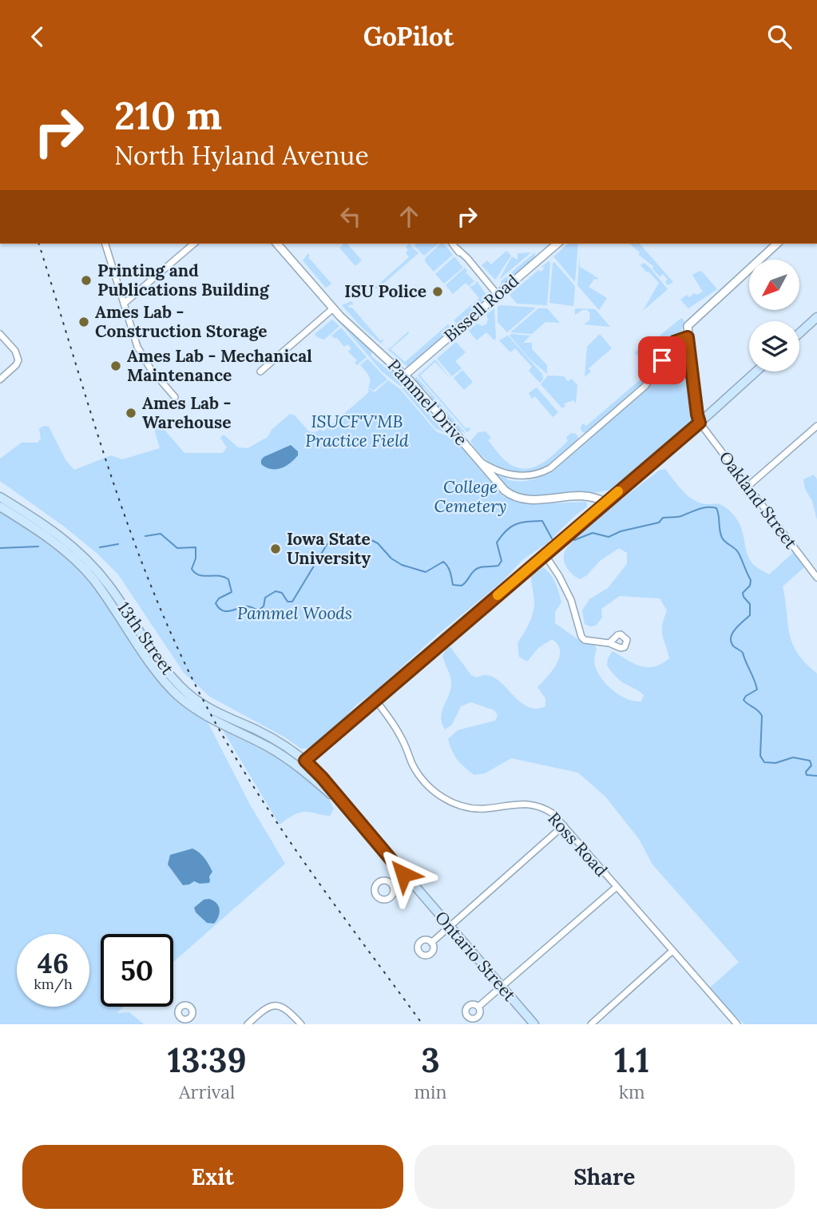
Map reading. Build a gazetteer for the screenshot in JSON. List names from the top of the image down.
{
  "streets": {
    "main road": ["13th Street", "Ontario Street"],
    "street": [
      "Bissell Road",
      "Pammel Drive",
      "Oakland Street",
      "Ross Road"
    ]
  },
  "crossings": [
    ["Bissell Road", "Pammel Drive"],
    ["13th Street", "Ontario Street"]
  ],
  "parks": ["ISUCF'V'MB Practice Field", "College Cemetery", "Pammel Woods"],
  "places": [
    "Printing and Publications Building",
    "ISU Police",
    "Ames Lab - Construction Storage",
    "Ames Lab - Mechanical Maintenance",
    "Ames Lab - Warehouse",
    "Iowa State University"
  ],
  "north": "bottom left",
  "page": {
    "header": "GoPilot",
    "turn": ["210 m", "North Hyland Avenue"],
    "speed": "46 km/h",
    "limit": "50",
    "eta": [
      "13:39",
      "Arrival",
      "3",
      "min",
      "1.1",
      "km"
    ],
    "buttons": ["Exit", "Share"]
  }
}
